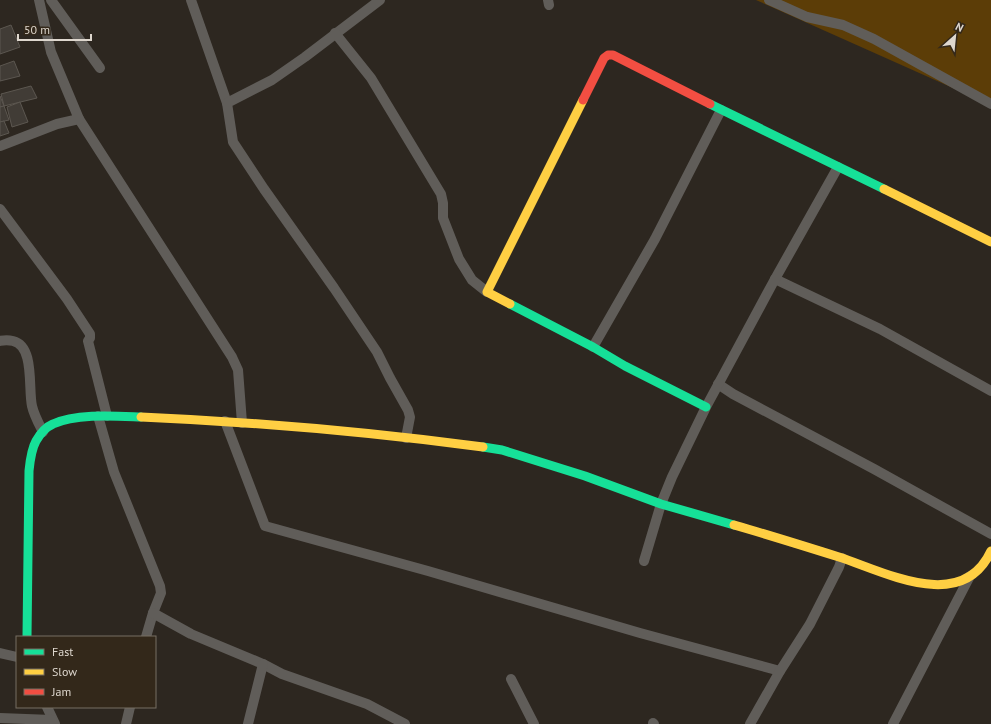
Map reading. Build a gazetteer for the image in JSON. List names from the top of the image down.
{
  "legend": ["Fast", "Slow", "Jam"],
  "scale_bar": "50 m",
  "north": "top right"
}
